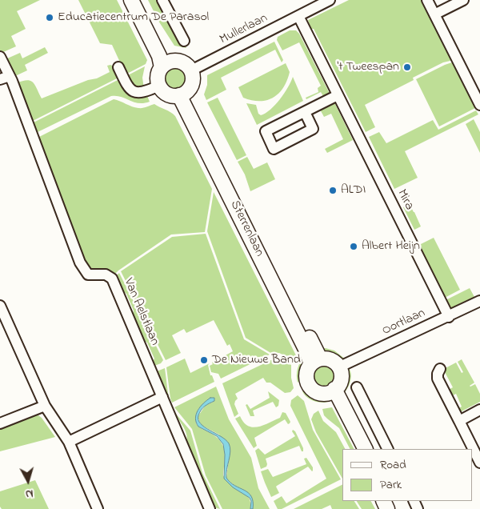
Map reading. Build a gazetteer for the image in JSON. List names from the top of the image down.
{
  "streets": {
    "street": [
      "Mullerlaan",
      "Mira",
      "Sterrenlaan",
      "Van Aelstlaan",
      "Oortlaan"
    ]
  },
  "crossings": [
    ["Mullerlaan", "Mira"],
    ["Mullerlaan", "Sterrenlaan"],
    ["Mira", "Oortlaan"],
    ["Sterrenlaan", "Oortlaan"]
  ],
  "places": [
    "Educatiecentrum De Parasol",
    "'t Tweespan",
    "ALDI",
    "Albert Heijn",
    "De Nieuwe Band"
  ],
  "legend": ["Road", "Park"],
  "north": "bottom"
}
